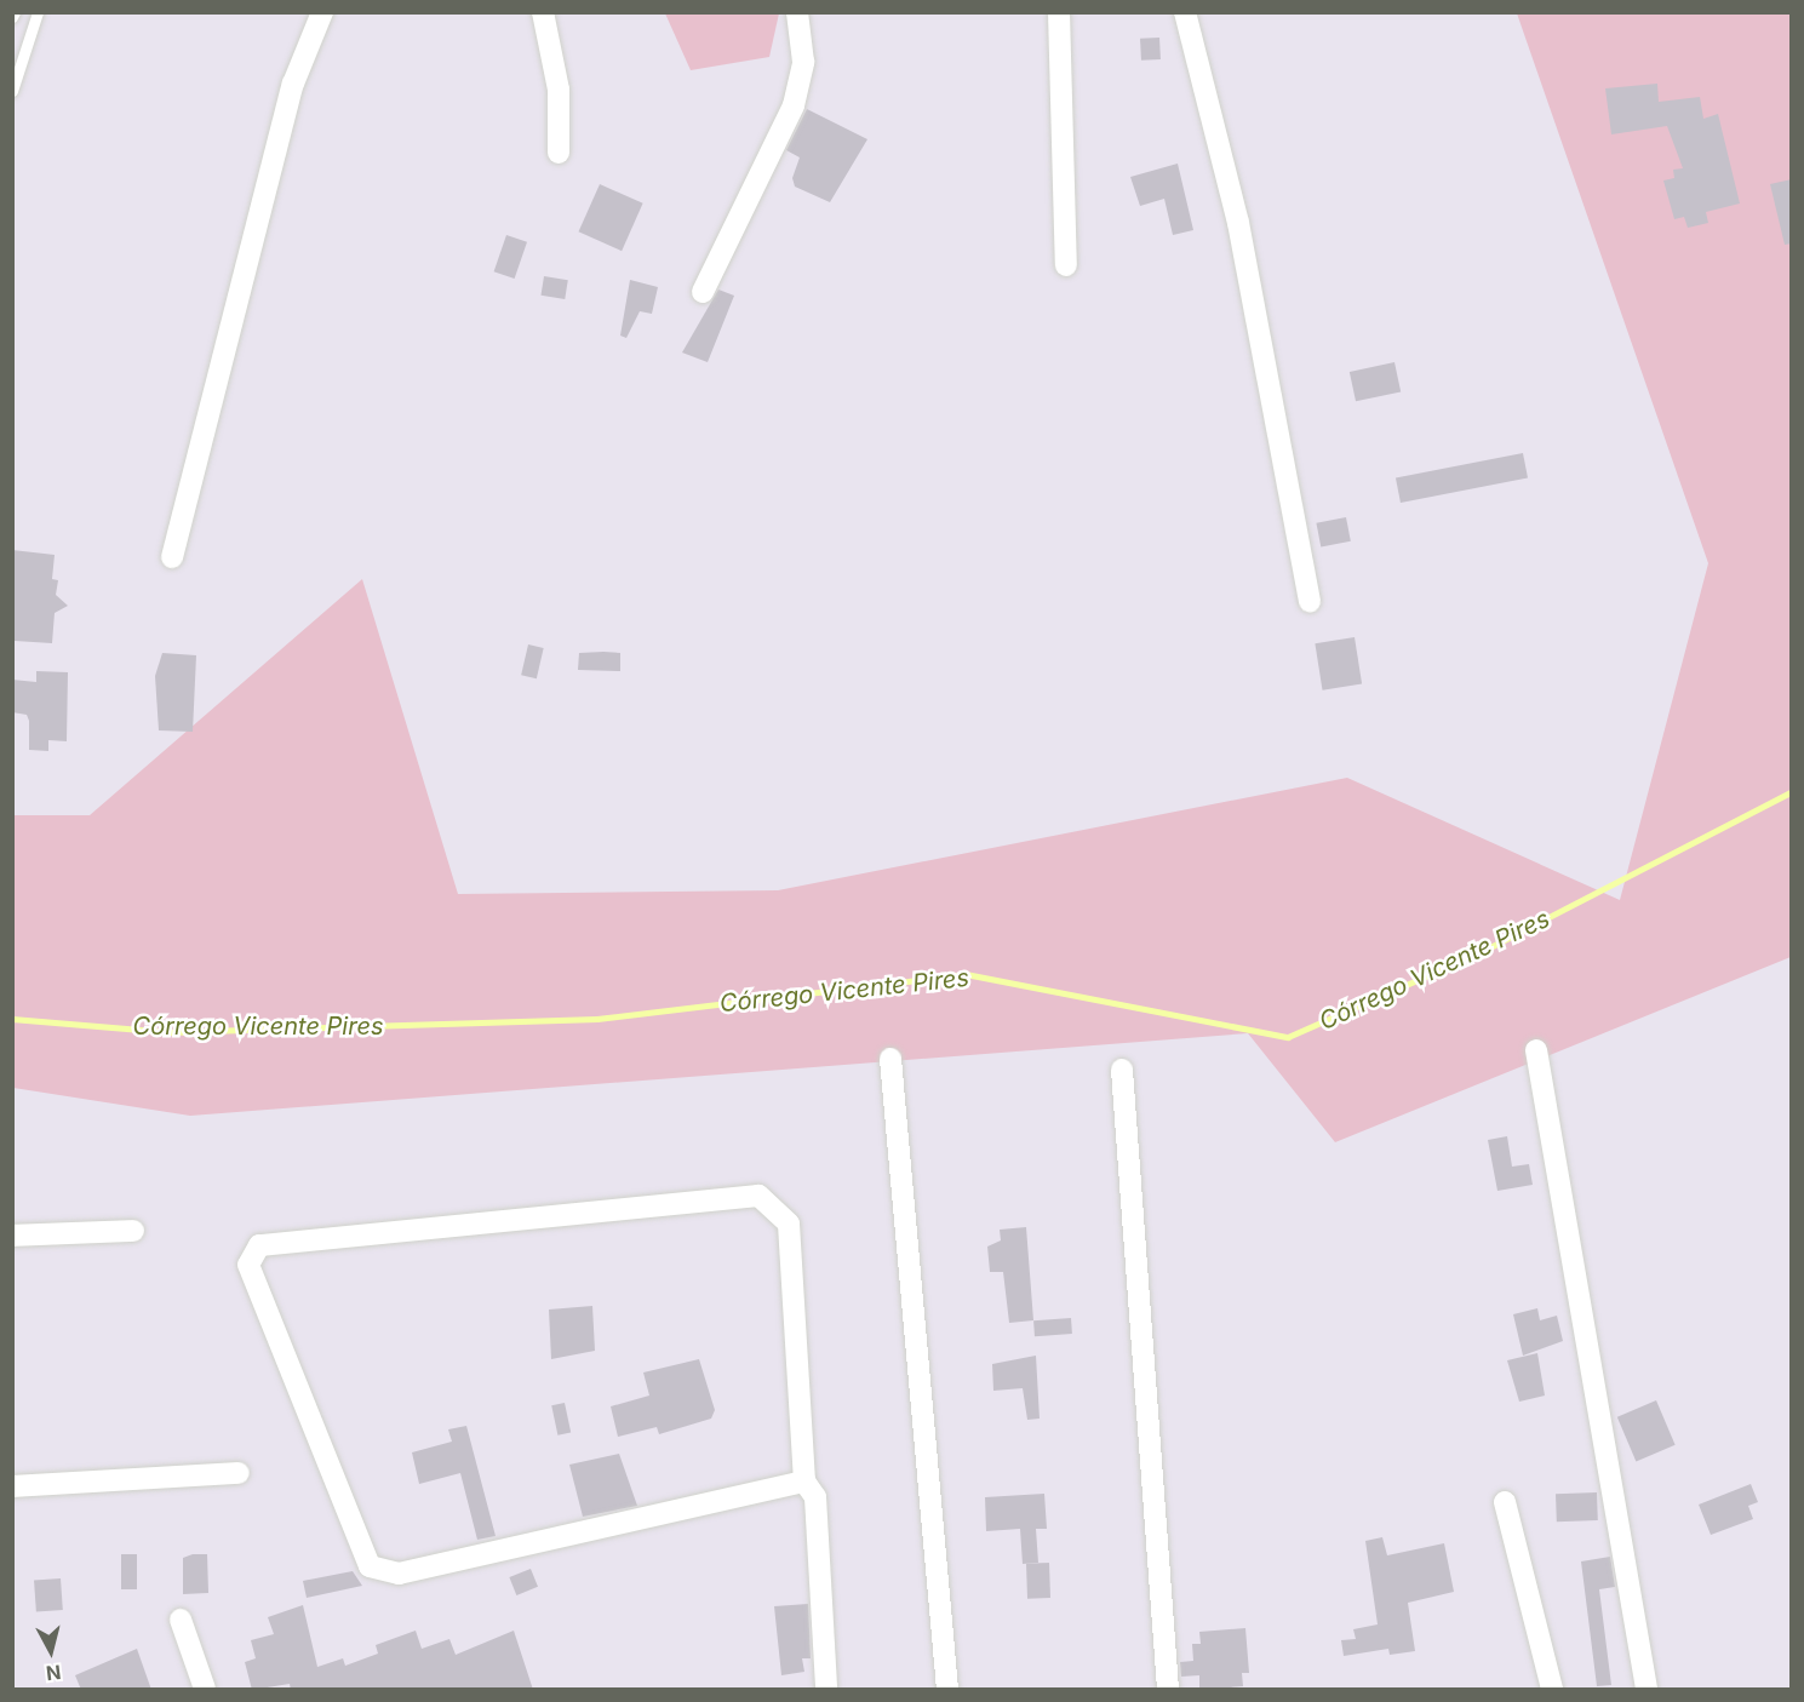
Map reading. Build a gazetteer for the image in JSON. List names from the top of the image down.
{
  "water": ["Córrego Vicente Pires"],
  "north": "bottom"
}
